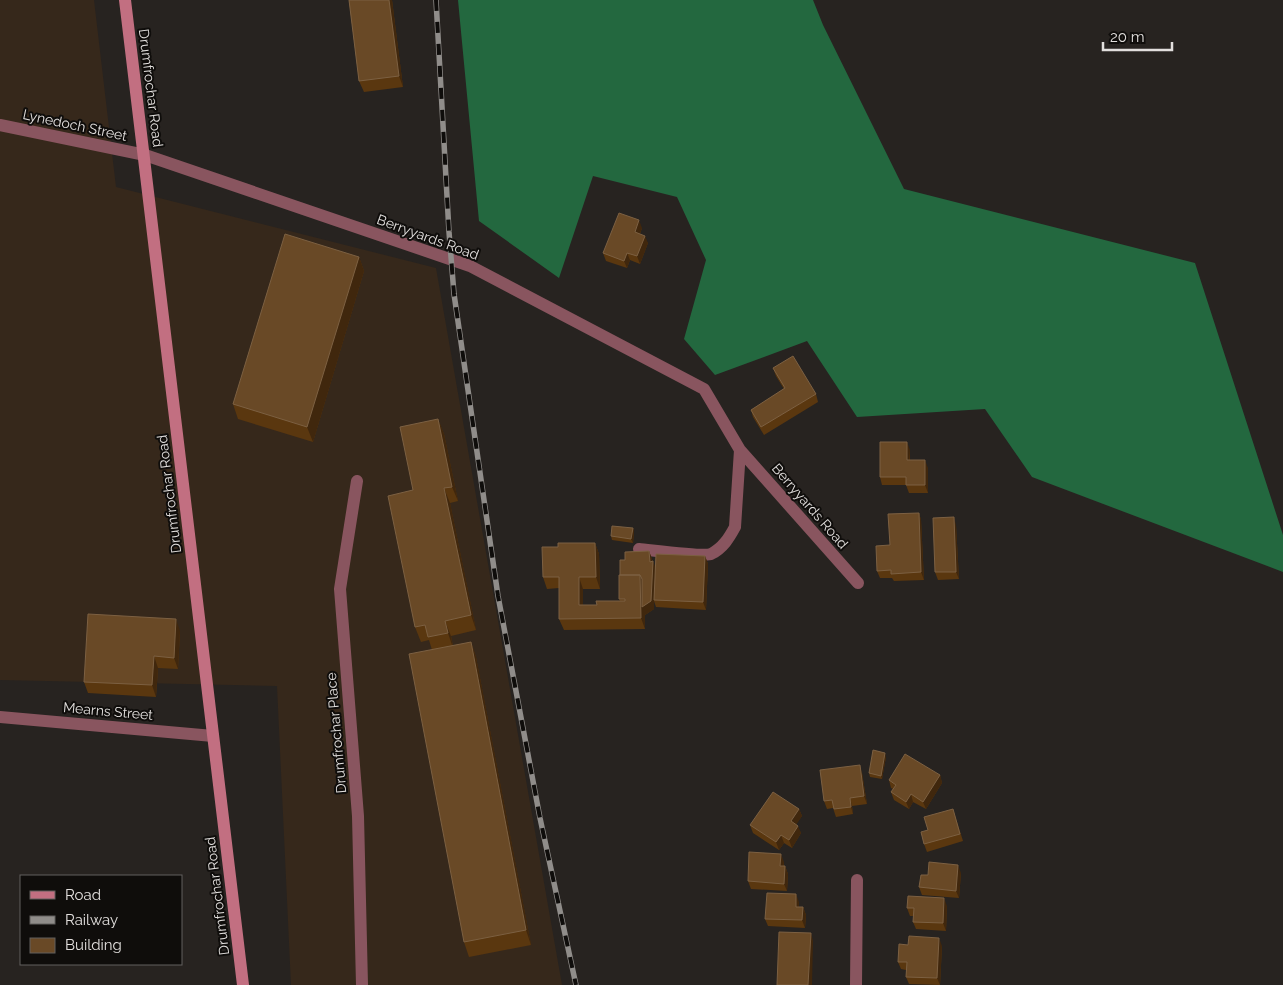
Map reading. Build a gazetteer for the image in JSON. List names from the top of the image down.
{
  "streets": {
    "main road": ["Drumfrochar Road"],
    "street": [
      "Lynedoch Street",
      "Berryyards Road",
      "Mearns Street",
      "Drumfrochar Place"
    ]
  },
  "crossings": [
    ["Drumfrochar Road", "Lynedoch Street"],
    ["Drumfrochar Road", "Berryyards Road"],
    ["Drumfrochar Road", "Mearns Street"],
    ["Lynedoch Street", "Berryyards Road"]
  ],
  "legend": ["Road", "Railway", "Building"],
  "scale_bar": "20 m"
}
